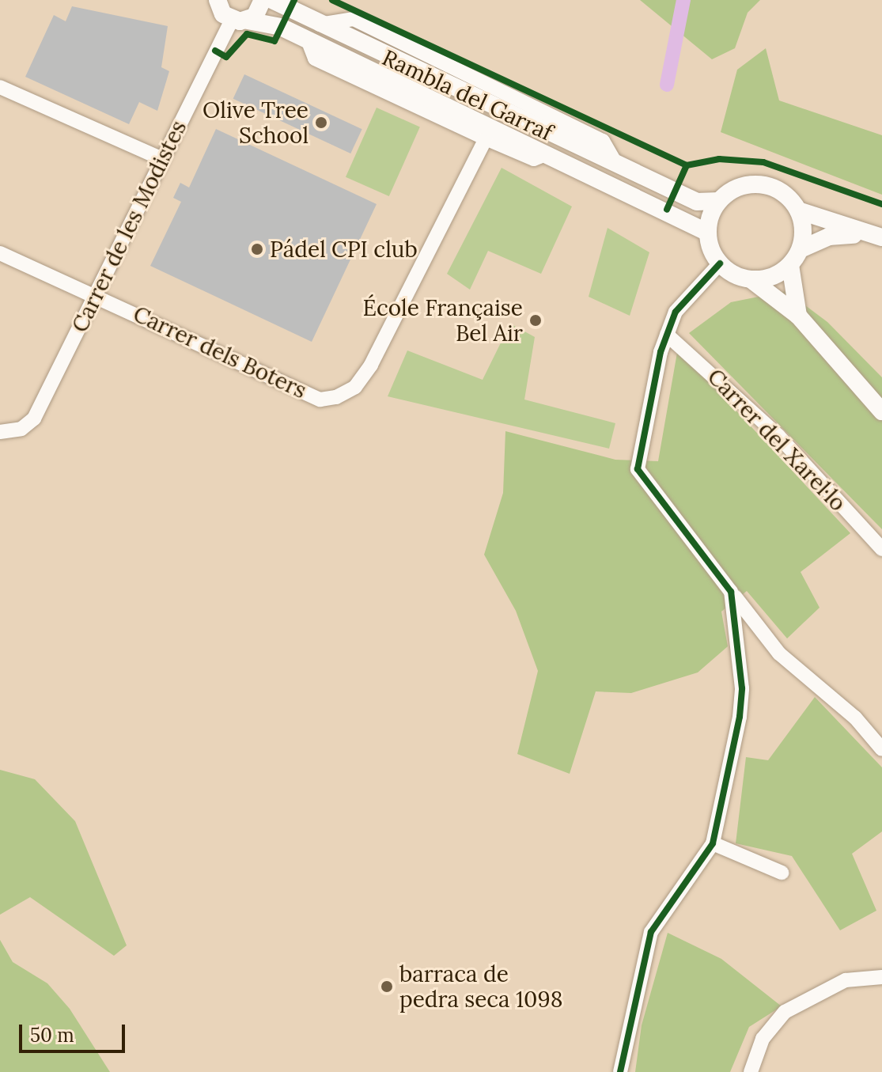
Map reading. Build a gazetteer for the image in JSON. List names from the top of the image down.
{
  "streets": {
    "street": [
      "Rambla del Garraf",
      "Carrer de les Modistes",
      "Carrer dels Boters",
      "Carrer del Xarel·lo"
    ]
  },
  "crossings": [
    ["Rambla del Garraf", "Carrer de les Modistes"],
    ["Rambla del Garraf", "Carrer dels Boters"],
    ["Carrer de les Modistes", "Carrer dels Boters"]
  ],
  "places": [
    "Olive Tree School",
    "Pádel CPI club",
    "École Française Bel Air",
    "barraca de pedra seca 1098"
  ],
  "scale_bar": "50 m"
}
